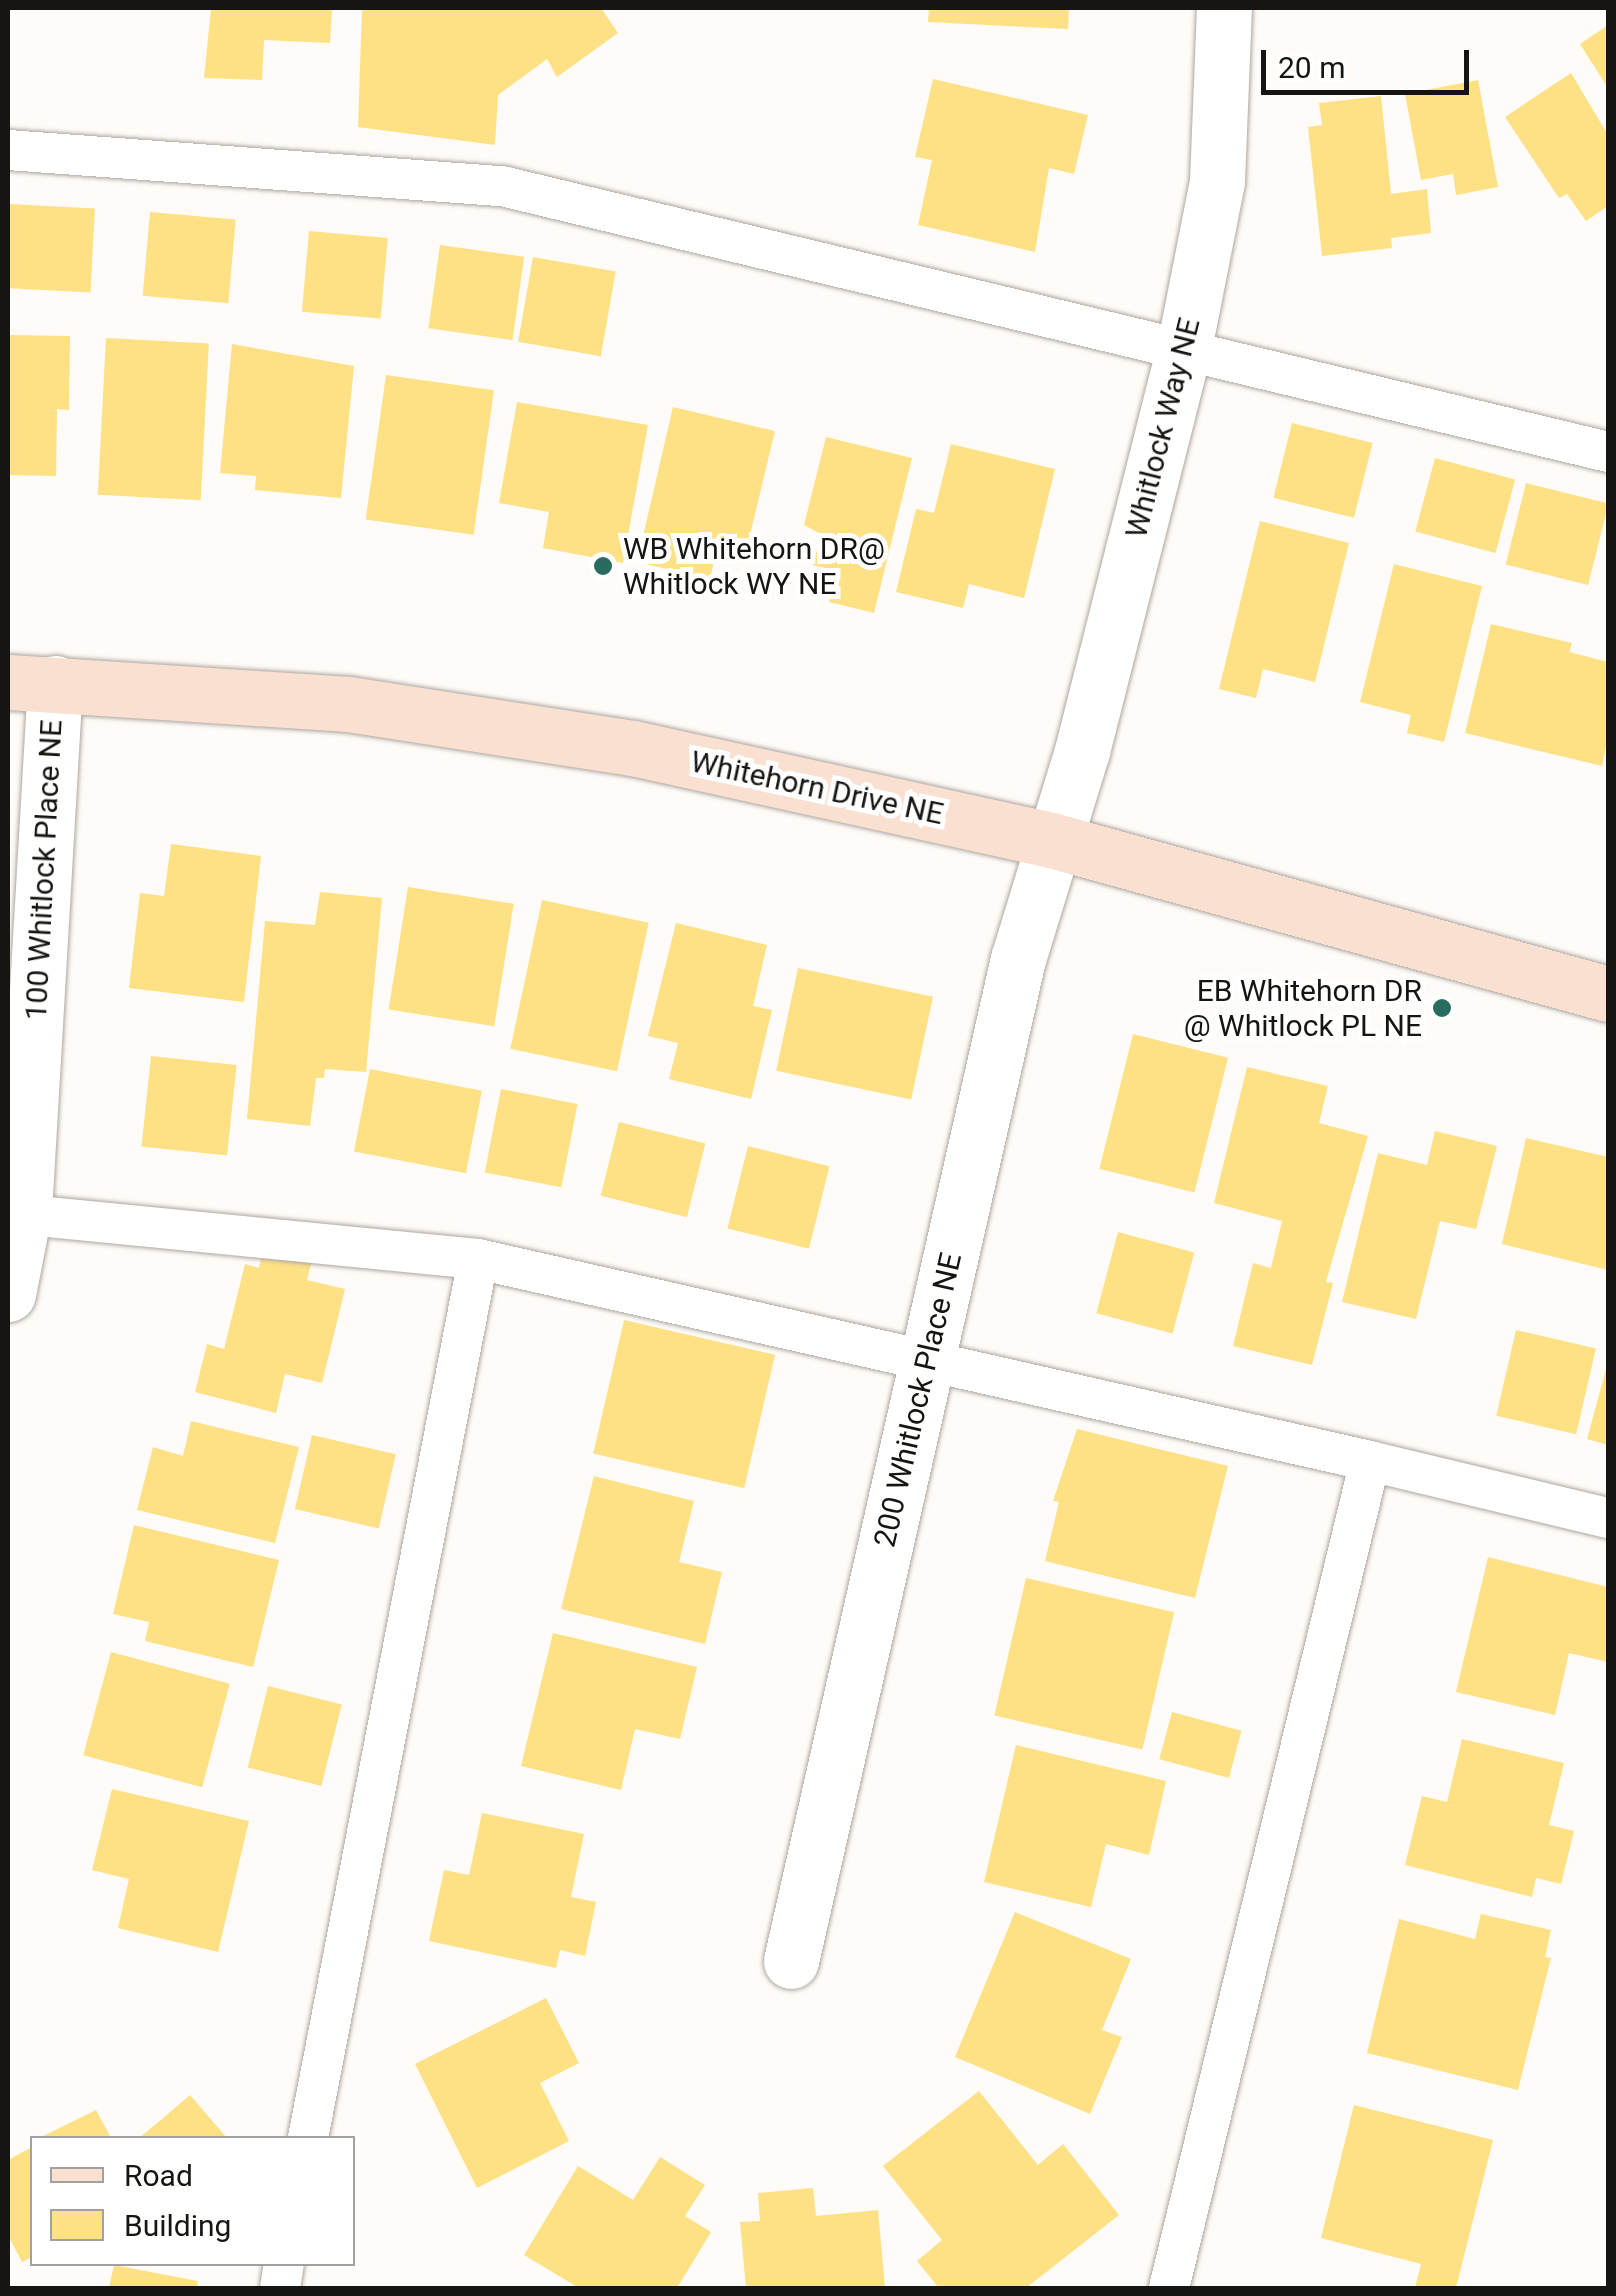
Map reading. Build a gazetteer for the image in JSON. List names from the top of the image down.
{
  "streets": {
    "street": [
      "Whitlock Way NE",
      "Whitehorn Drive NE",
      "100 Whitlock Place NE",
      "200 Whitlock Place NE"
    ]
  },
  "crossings": [
    ["Whitlock Way NE", "Whitehorn Drive NE"],
    ["Whitlock Way NE", "200 Whitlock Place NE"],
    ["Whitehorn Drive NE", "100 Whitlock Place NE"],
    ["Whitehorn Drive NE", "200 Whitlock Place NE"]
  ],
  "places": ["WB Whitehorn DR@ Whitlock WY NE", "EB Whitehorn DR @ Whitlock PL NE"],
  "legend": ["Road", "Building"],
  "scale_bar": "20 m"
}
